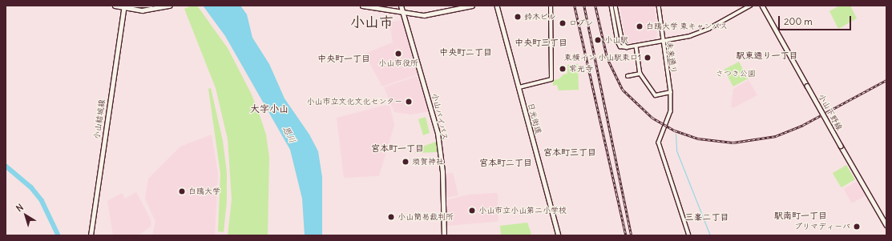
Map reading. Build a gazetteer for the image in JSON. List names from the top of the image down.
{
  "streets": {
    "highway": ["小山バイパス"],
    "main road": ["小山下野線", "日光街道", "小山結城線"],
    "street": ["未来通り"]
  },
  "districts": [
    "小山市",
    "中央町三丁目",
    "中央町二丁目",
    "駅東通り一丁目",
    "中央町一丁目",
    "大字小山",
    "宮本町一丁目",
    "宮本町三丁目",
    "宮本町二丁目",
    "駅南町一丁目",
    "三峯二丁目"
  ],
  "water": ["思川"],
  "parks": ["さつき公園"],
  "places": [
    "鈴木ビル",
    "ロブレ",
    "白鴎大学 東キャンパス",
    "小山駅",
    "小山市役所",
    "東横イン 小山駅東口1",
    "常光寺",
    "小山市立文化文化センター",
    "須賀神社",
    "白鴎大学",
    "小山市立小山第二小学校",
    "小山簡易裁判所",
    "プリマディーバ"
  ],
  "scale_bar": "200 m",
  "north": "top left"
}
